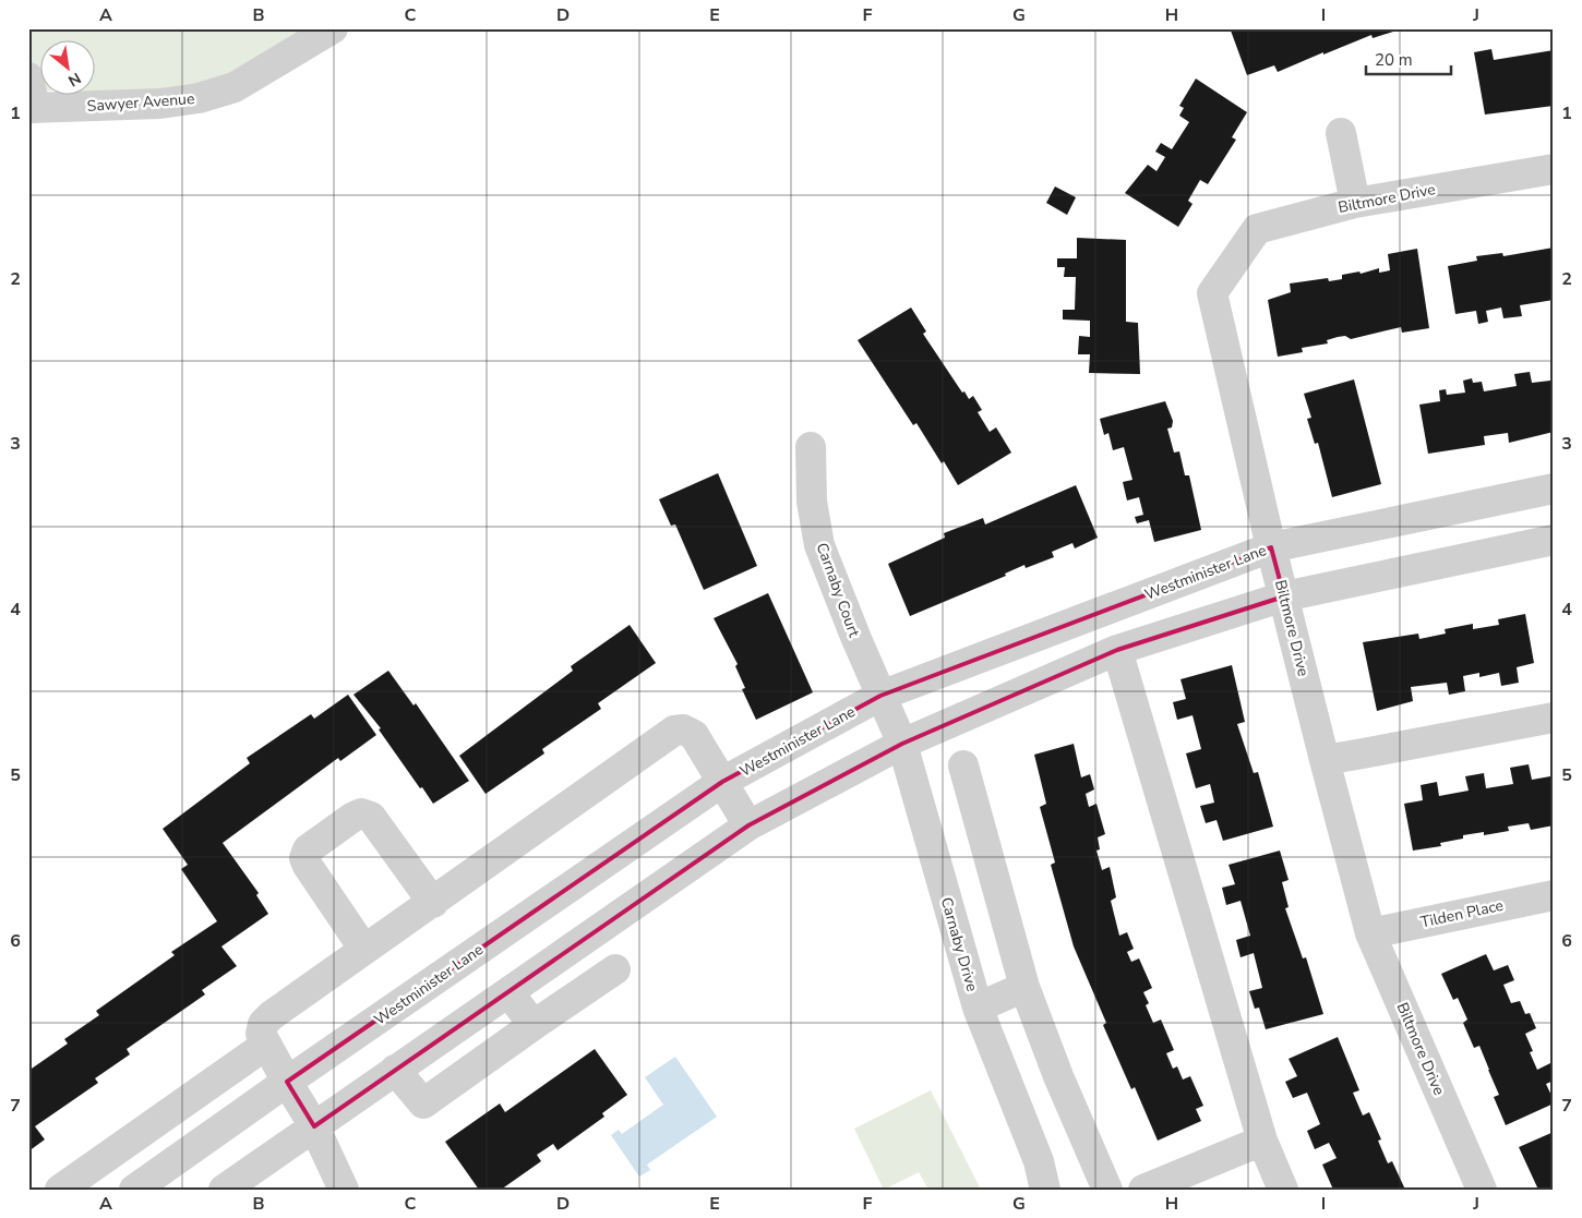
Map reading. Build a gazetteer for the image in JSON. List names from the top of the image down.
{
  "streets": {
    "street": [
      "Sawyer Avenue",
      "Biltmore Drive",
      "Westminister Lane",
      "Carnaby Court",
      "Tilden Place",
      "Carnaby Drive"
    ]
  },
  "crossings": [
    ["Biltmore Drive", "Westminister Lane"],
    ["Biltmore Drive", "Tilden Place"],
    ["Westminister Lane", "Carnaby Court"],
    ["Westminister Lane", "Carnaby Drive"],
    ["Carnaby Court", "Carnaby Drive"]
  ],
  "scale_bar": "20 m",
  "north": "bottom right",
  "grid": {
    "columns": [
      "A",
      "B",
      "C",
      "D",
      "E",
      "F",
      "G",
      "H",
      "I",
      "J"
    ],
    "rows": [
      "1",
      "2",
      "3",
      "4",
      "5",
      "6",
      "7"
    ]
  }
}
